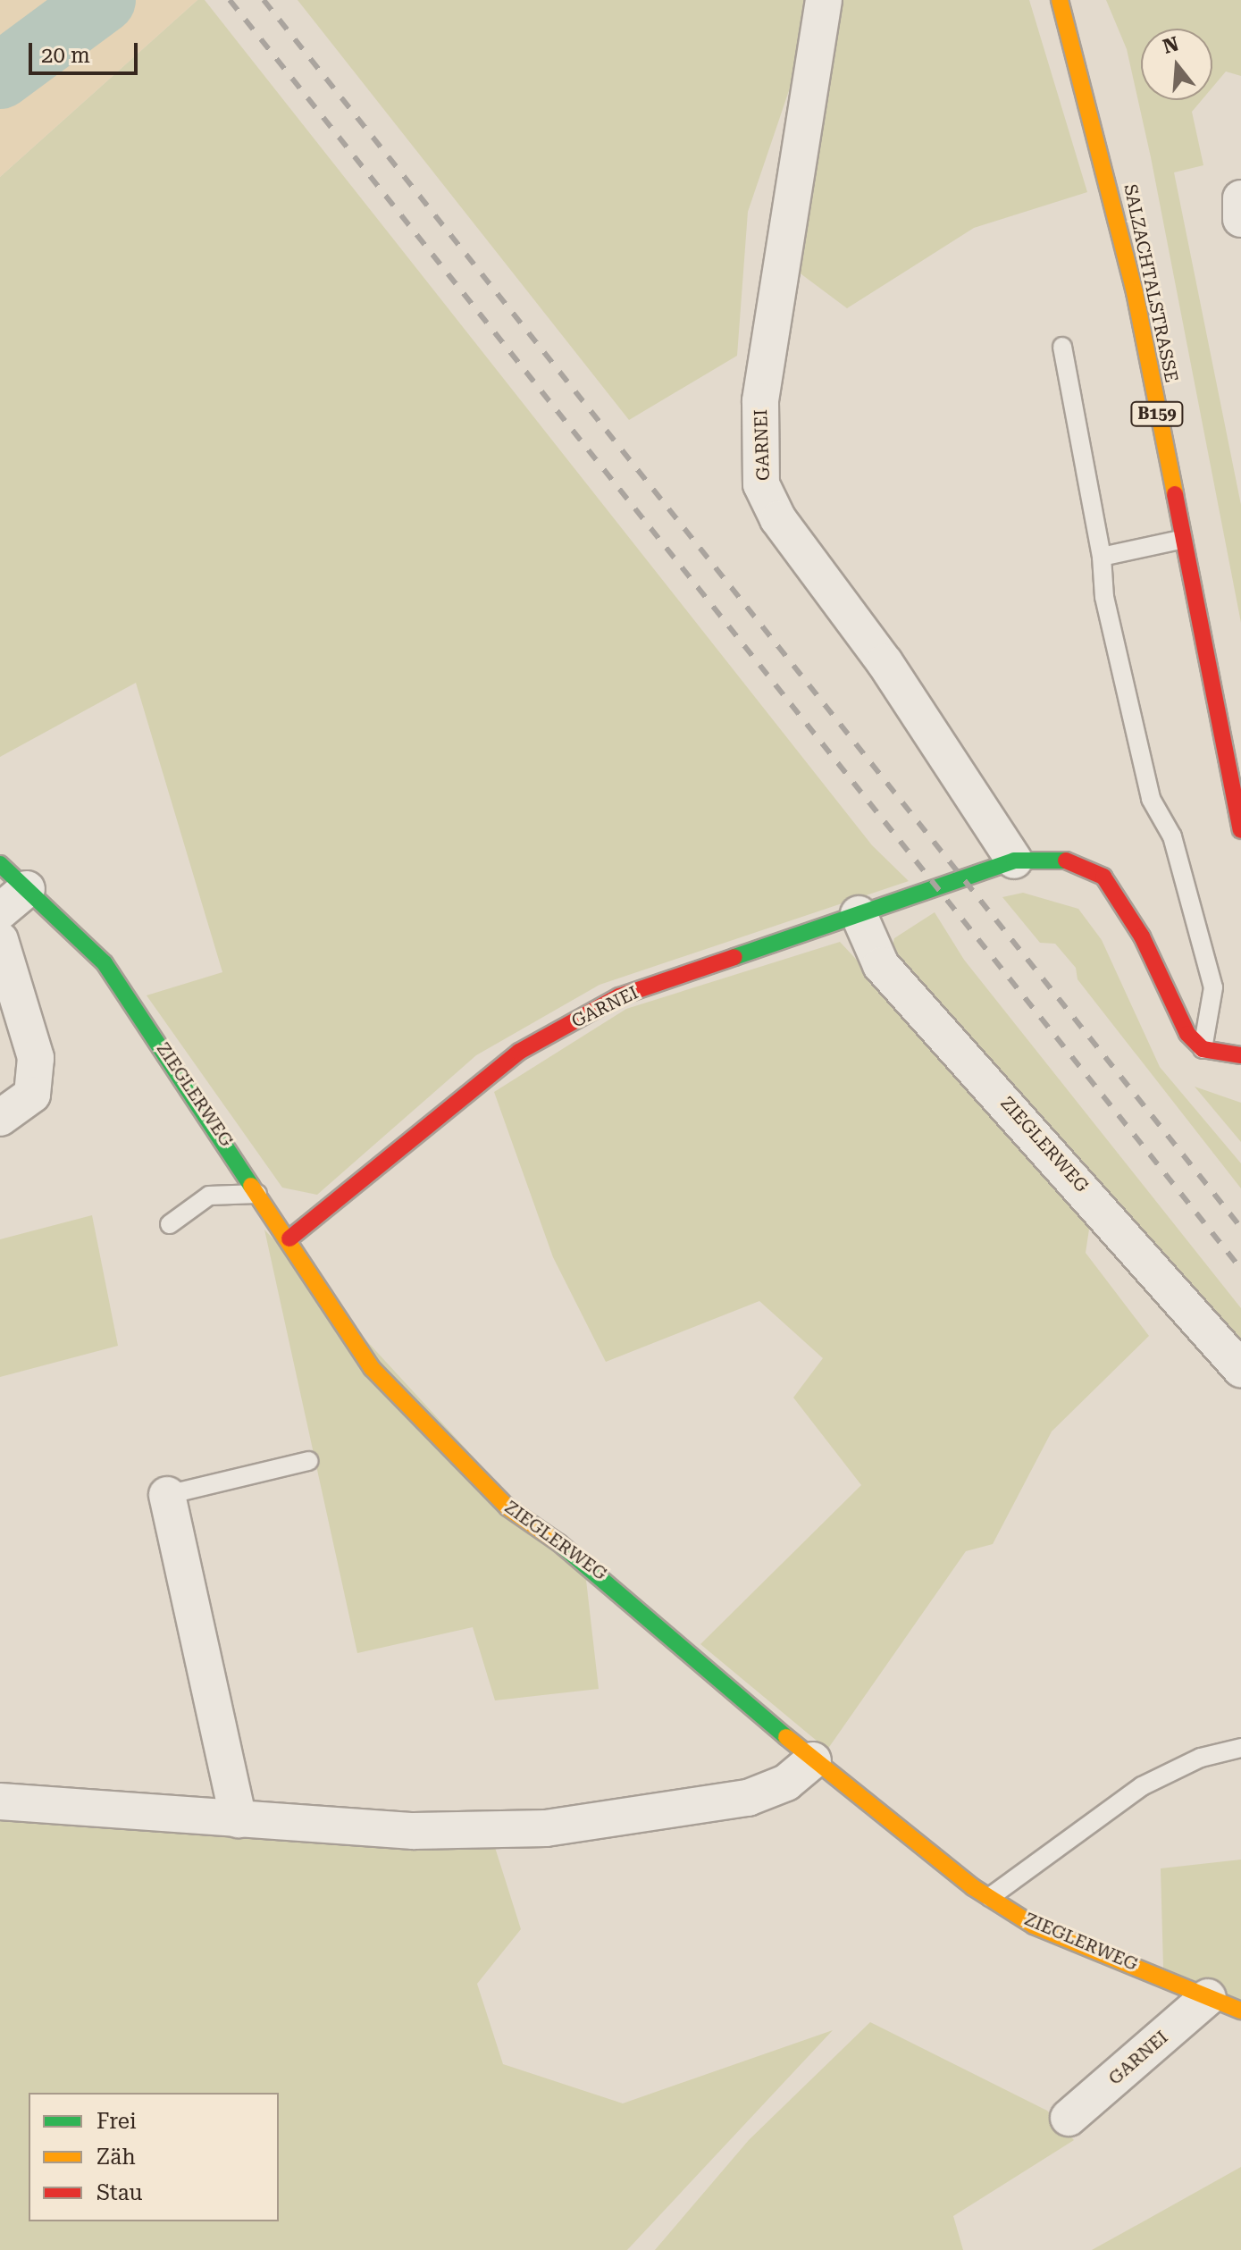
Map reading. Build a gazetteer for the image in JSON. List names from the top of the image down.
{
  "streets": {
    "street": [
      "SALZACHTALSTRASSE",
      "B159",
      "GARNEI",
      "ZIEGLERWEG"
    ]
  },
  "crossings": [
    ["GARNEI", "ZIEGLERWEG"]
  ],
  "legend": ["Frei", "Zäh", "Stau"],
  "scale_bar": "20 m",
  "north": "top"
}
